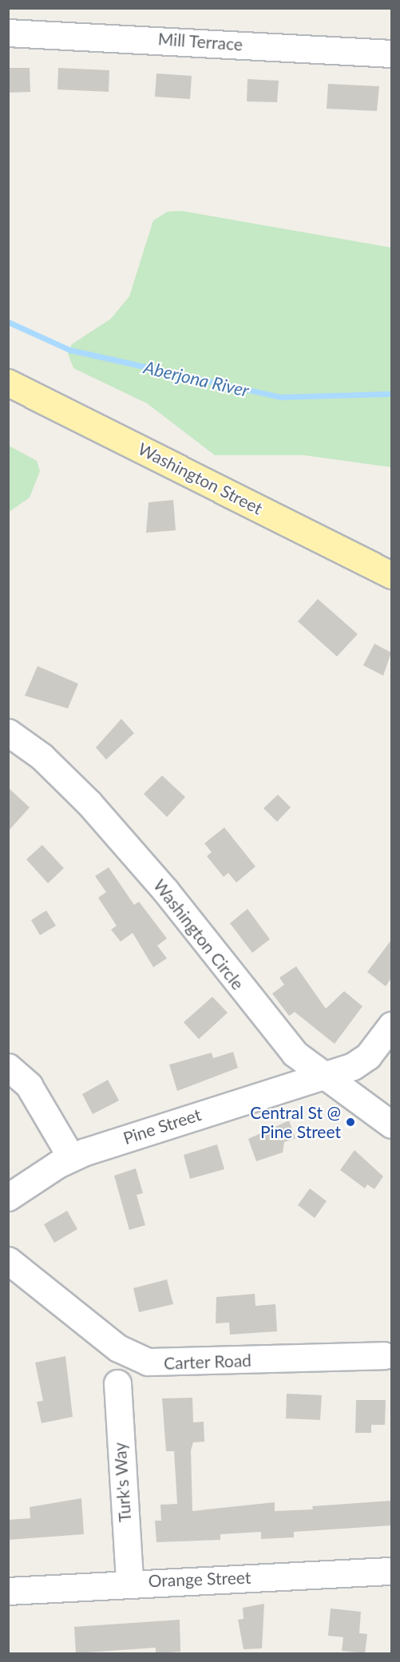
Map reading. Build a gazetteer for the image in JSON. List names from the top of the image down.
{
  "streets": {
    "main road": ["Washington Street"],
    "street": [
      "Mill Terrace",
      "Washington Circle",
      "Pine Street",
      "Carter Road",
      "Turk's Way",
      "Orange Street"
    ]
  },
  "crossings": [
    ["Washington Circle", "Pine Street"],
    ["Turk's Way", "Orange Street"]
  ],
  "water": ["Aberjona River"],
  "places": ["Central St @ Pine Street"]
}
